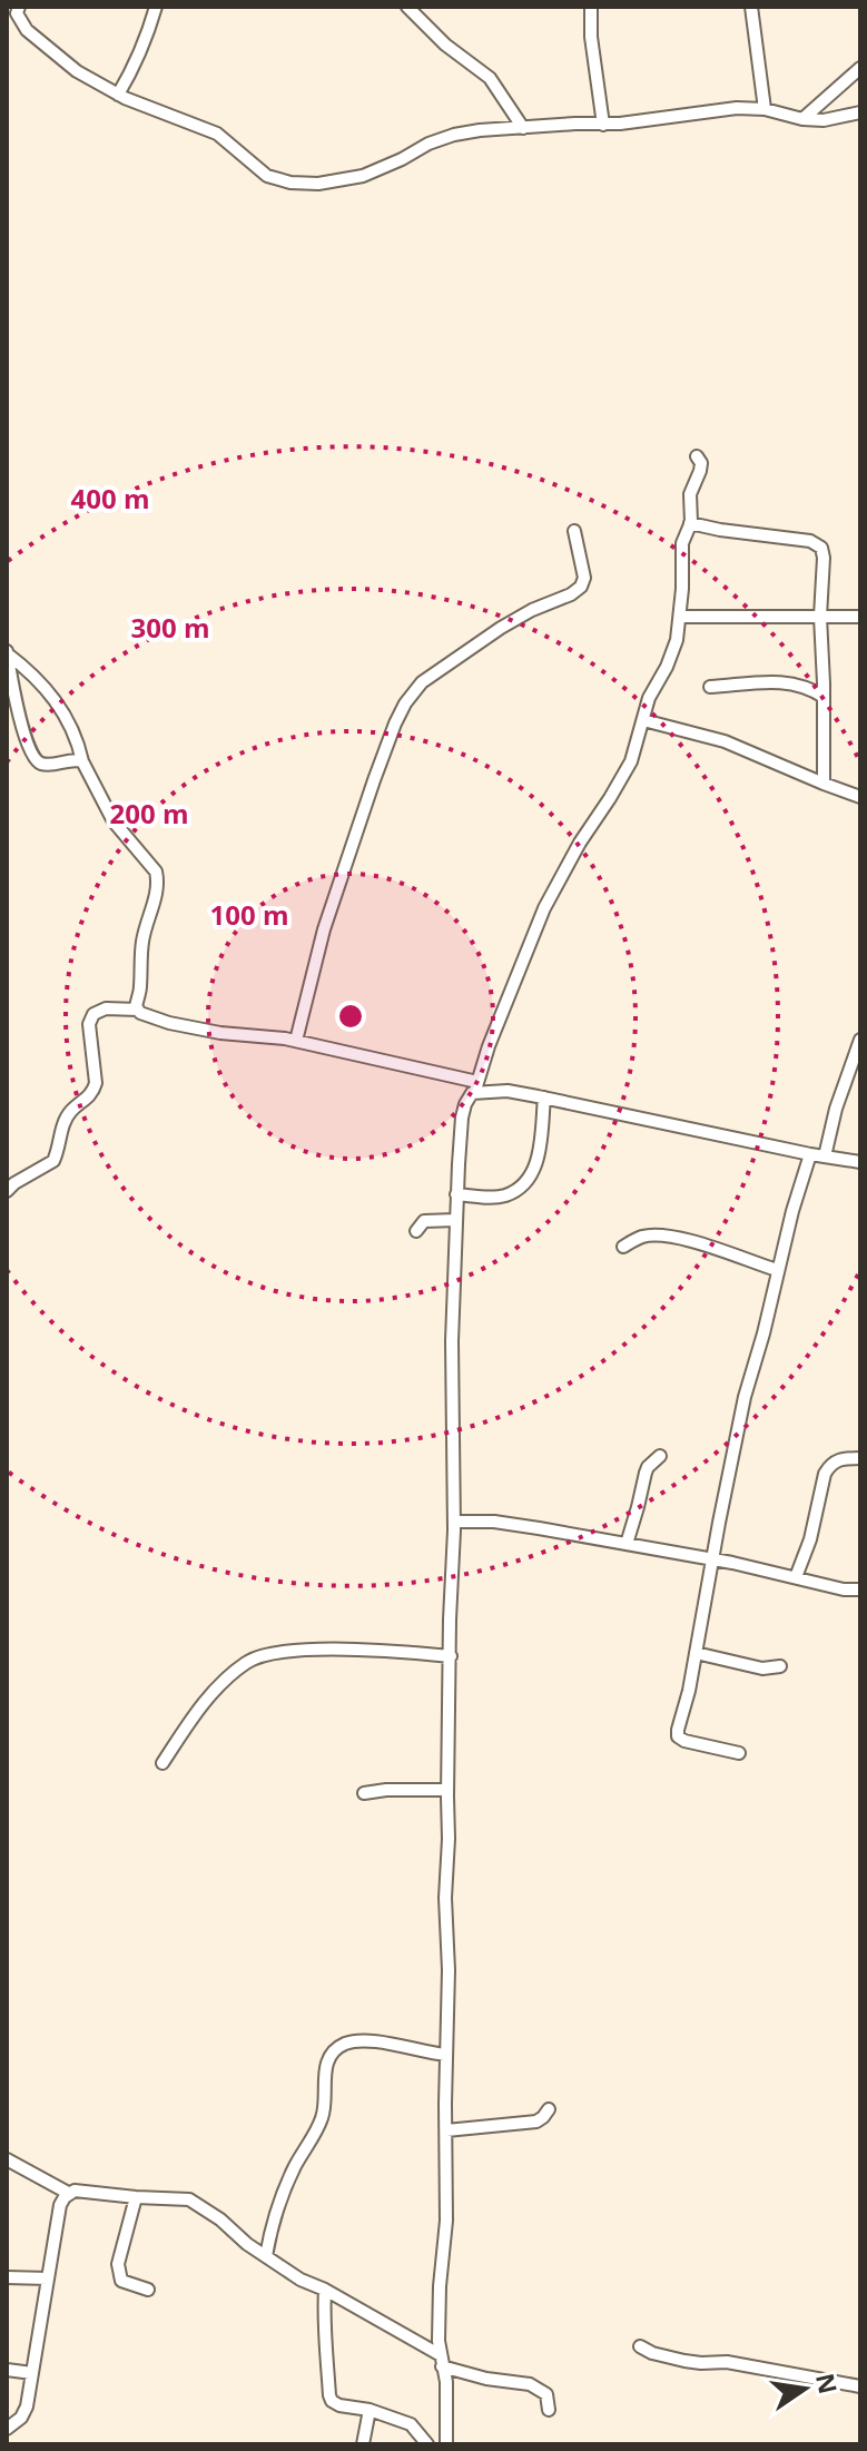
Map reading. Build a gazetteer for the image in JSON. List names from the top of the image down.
{
  "north": "right",
  "rings": [
    "400 m",
    "300 m",
    "200 m",
    "100 m"
  ]
}
